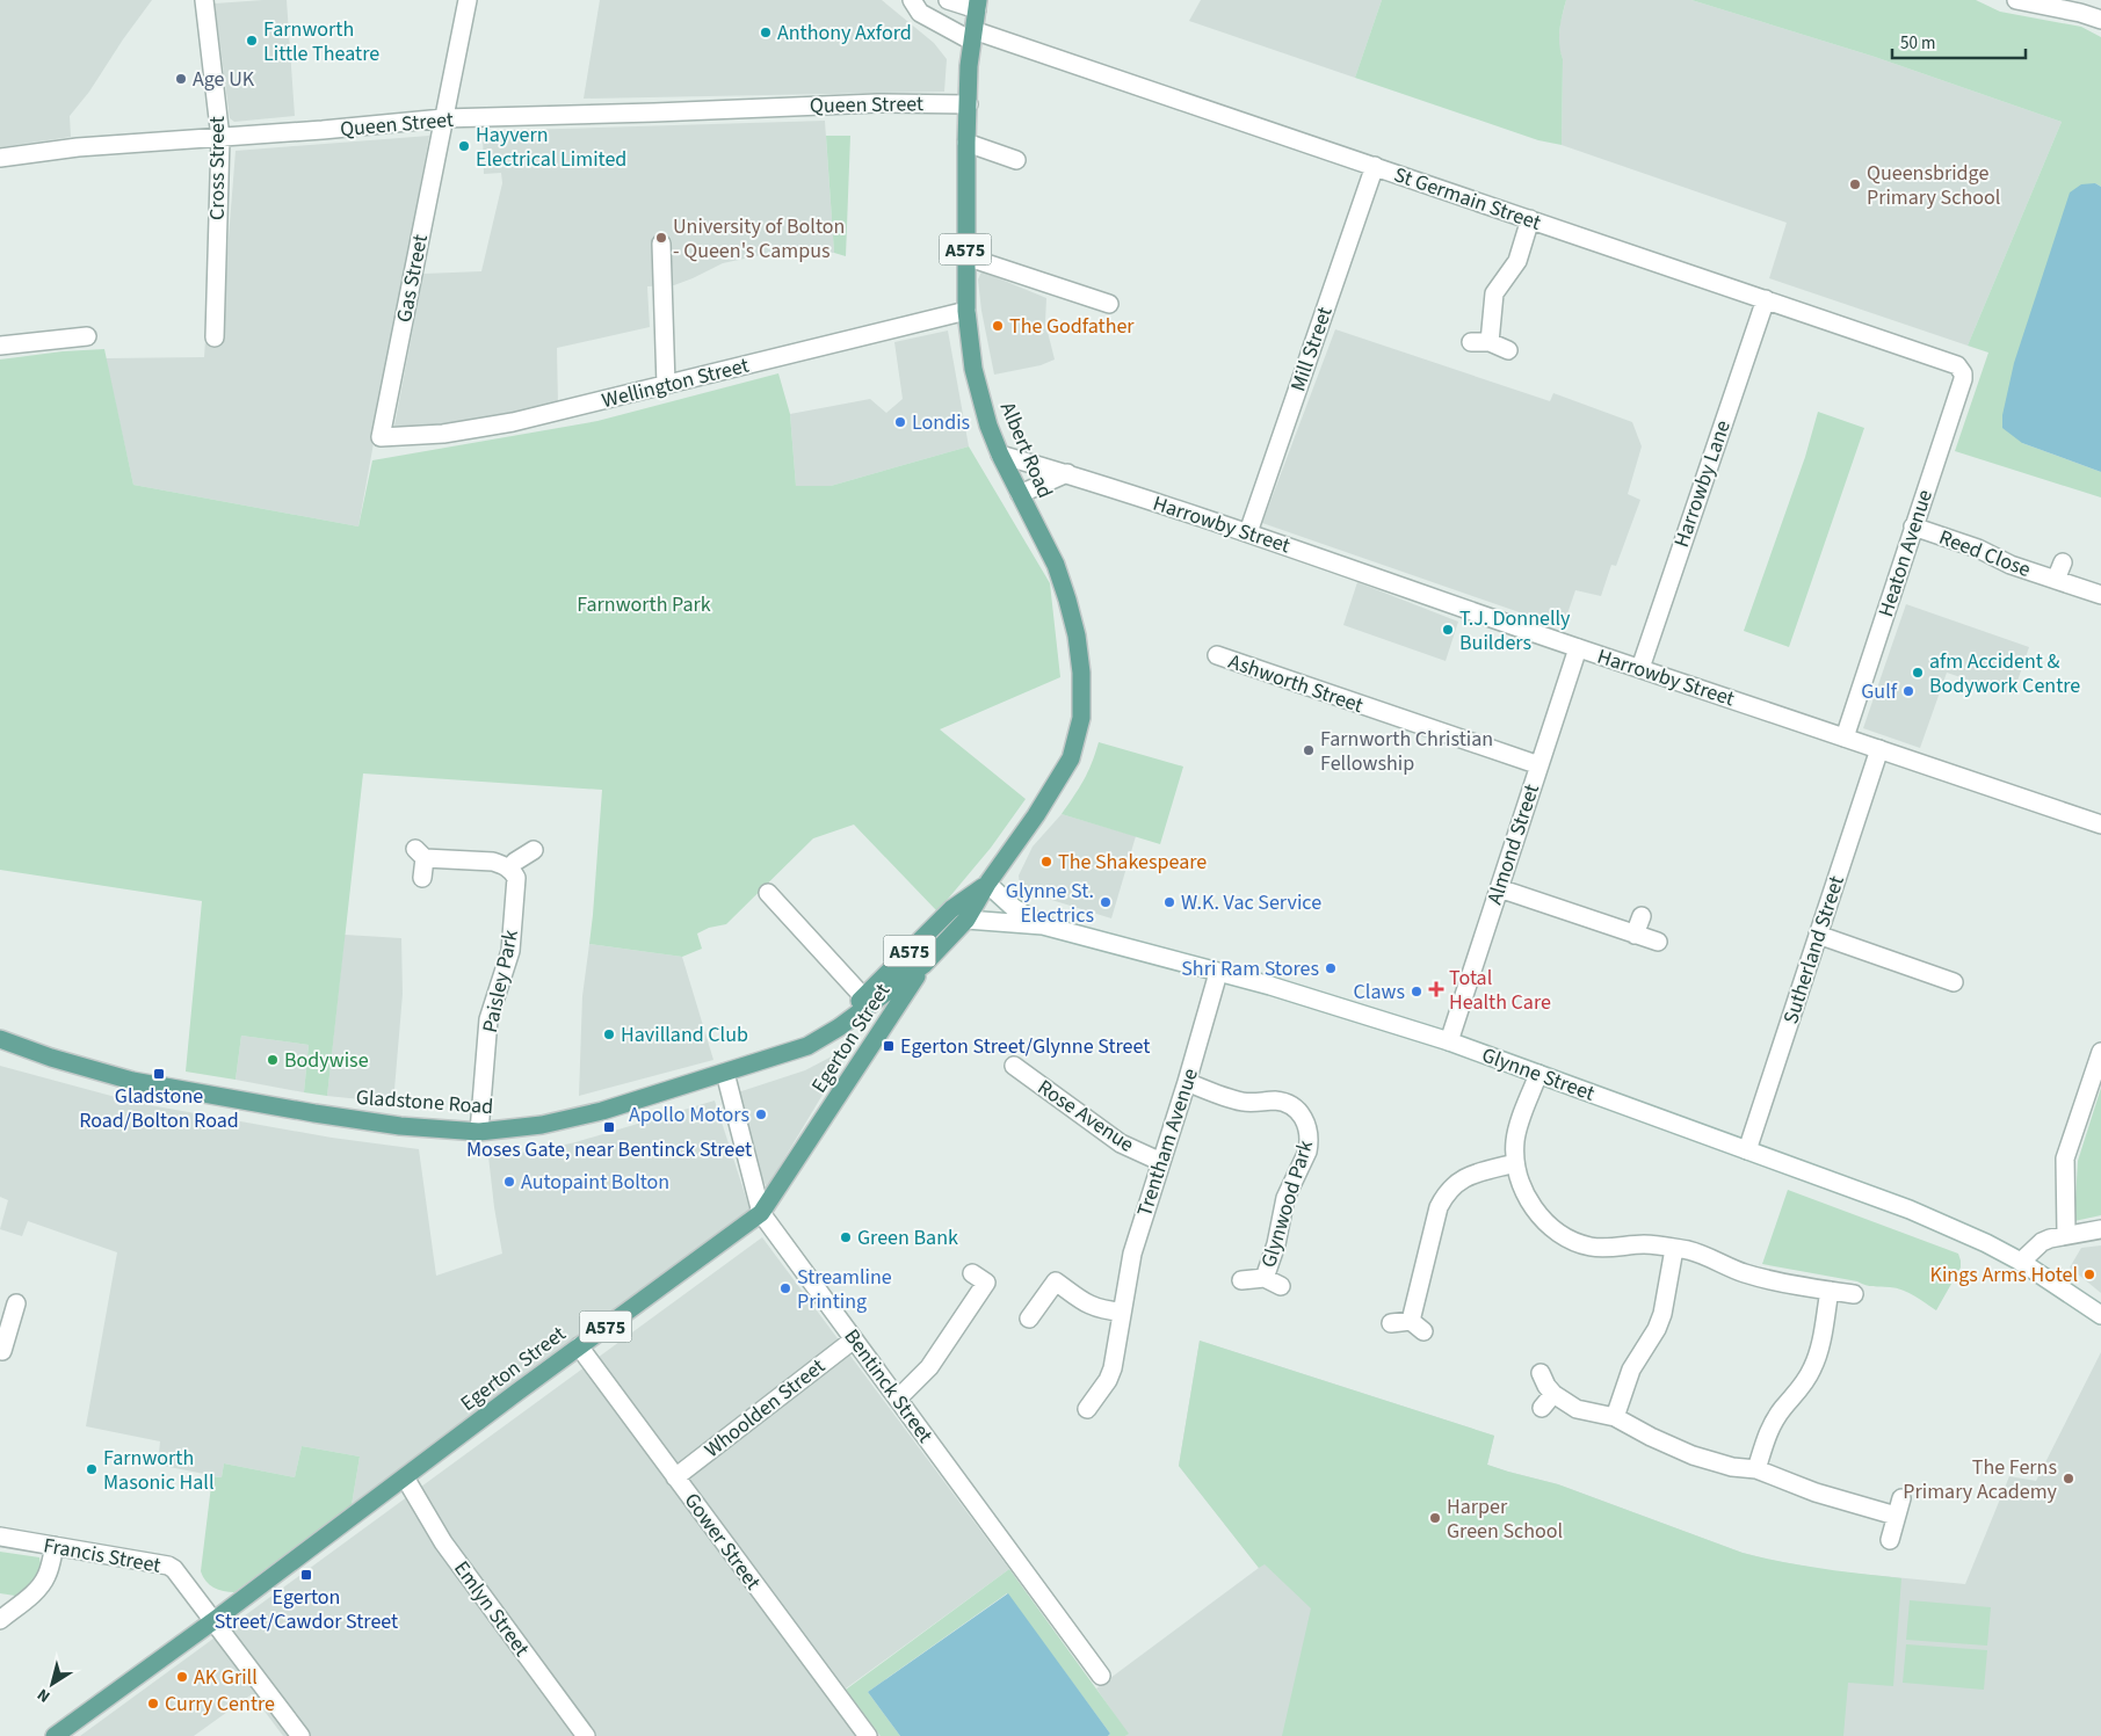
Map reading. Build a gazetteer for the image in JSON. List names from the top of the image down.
{
  "streets": {
    "main road": [
      "A575",
      "Albert Road",
      "Egerton Street",
      "Gladstone Road"
    ],
    "street": [
      "Queen Street",
      "Cross Street",
      "St Germain Street",
      "Gas Street",
      "Mill Street",
      "Wellington Street",
      "Harrowby Lane",
      "Harrowby Street",
      "Heaton Avenue",
      "Reed Close",
      "Ashworth Street",
      "Almond Street",
      "Sutherland Street",
      "Paisley Park",
      "Glynne Street",
      "Rose Avenue",
      "Trentham Avenue",
      "Glynwood Park",
      "Bentinck Street",
      "Whoolden Street",
      "Gower Street",
      "Francis Street",
      "Emlyn Street"
    ]
  },
  "crossings": [
    ["Queen Street", "Cross Street"],
    ["Queen Street", "Gas Street"],
    ["Queen Street", "Albert Road"],
    ["St Germain Street", "Mill Street"],
    ["St Germain Street", "Albert Road"],
    ["St Germain Street", "Harrowby Lane"],
    ["St Germain Street", "Heaton Avenue"],
    ["A575", "Albert Road"],
    ["A575", "Egerton Street"],
    ["A575", "Glynne Street"],
    ["A575", "Gladstone Road"],
    ["Gas Street", "Wellington Street"],
    ["Mill Street", "Harrowby Street"],
    ["Wellington Street", "Albert Road"],
    ["Albert Road", "Harrowby Street"],
    ["Albert Road", "Glynne Street"],
    ["Albert Road", "Gladstone Road"],
    ["Harrowby Lane", "Harrowby Street"],
    ["Harrowby Street", "Heaton Avenue"],
    ["Harrowby Street", "Almond Street"],
    ["Harrowby Street", "Sutherland Street"],
    ["Heaton Avenue", "Reed Close"],
    ["Ashworth Street", "Almond Street"],
    ["Almond Street", "Glynne Street"],
    ["Sutherland Street", "Glynne Street"],
    ["Paisley Park", "Gladstone Road"],
    ["Egerton Street", "Gladstone Road"],
    ["Egerton Street", "Bentinck Street"],
    ["Egerton Street", "Gower Street"],
    ["Egerton Street", "Francis Street"],
    ["Egerton Street", "Emlyn Street"],
    ["Glynne Street", "Gladstone Road"],
    ["Glynne Street", "Trentham Avenue"],
    ["Gladstone Road", "Bentinck Street"],
    ["Rose Avenue", "Trentham Avenue"],
    ["Trentham Avenue", "Glynwood Park"],
    ["Bentinck Street", "Whoolden Street"],
    ["Whoolden Street", "Gower Street"]
  ],
  "parks": ["Farnworth Park"],
  "places": {
    "other": [
      "Anthony Axford",
      "Farnworth Little Theatre",
      "Age UK",
      "Hayvern Electrical Limited",
      "Queensbridge Primary School",
      "University of Bolton - Queen's Campus",
      "The Godfather",
      "Londis",
      "T.J. Donnelly Builders",
      "afm Accident & Bodywork Centre",
      "Gulf",
      "Farnworth Christian Fellowship",
      "The Shakespeare",
      "Glynne St. Electrics",
      "W.K. Vac Service",
      "Shri Ram Stores",
      "Claws",
      "Havilland Club",
      "Bodywise",
      "Apollo Motors",
      "Autopaint Bolton",
      "Green Bank",
      "Kings Arms Hotel",
      "Streamline Printing",
      "Farnworth Masonic Hall",
      "The Ferns Primary Academy",
      "Harper Green School",
      "AK Grill",
      "Curry Centre"
    ],
    "health": ["Total Health Care"],
    "transit": [
      "Egerton Street/Glynne Street",
      "Gladstone Road/Bolton Road",
      "Moses Gate, near Bentinck Street",
      "Egerton Street/Cawdor Street"
    ]
  },
  "scale_bar": "50 m",
  "north": "bottom left"
}
